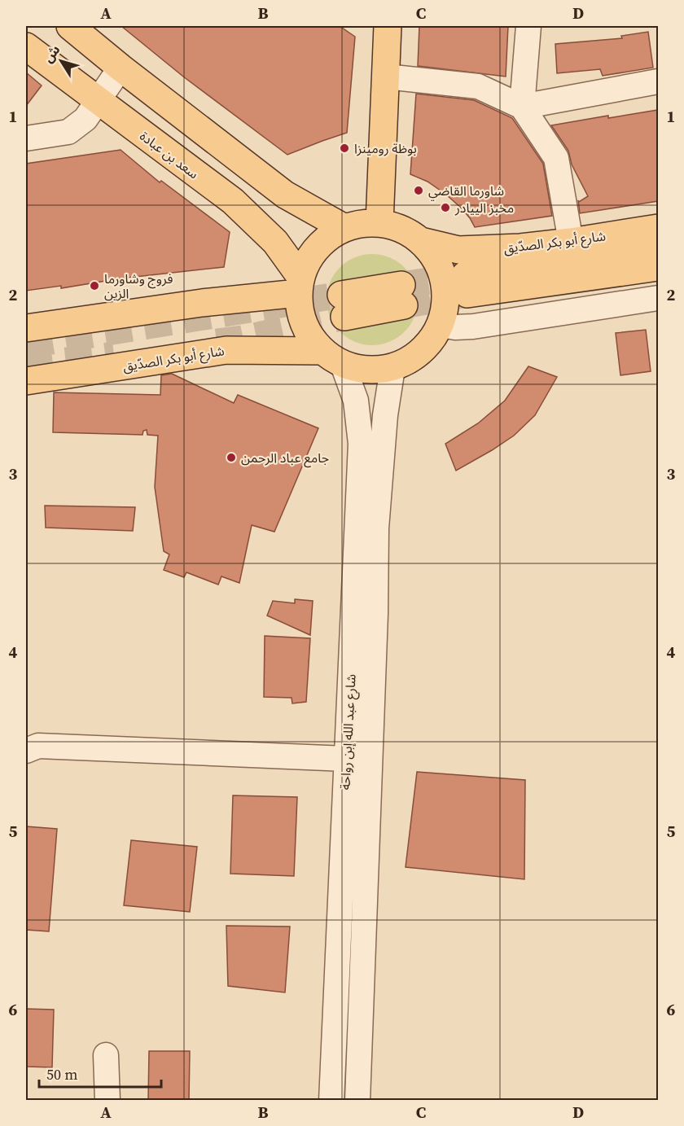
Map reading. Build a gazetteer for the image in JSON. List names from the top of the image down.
{
  "streets": {
    "main road": ["سعد بن عبادة", "شارع أبو بكر الصدّيق"],
    "street": ["شارع عبد الله إبن رواحة"]
  },
  "crossings": [
    ["سعد بن عبادة", "شارع أبو بكر الصدّيق"],
    ["سعد بن عبادة", "شارع عبد الله إبن رواحة"],
    ["شارع أبو بكر الصدّيق", "شارع عبد الله إبن رواحة"]
  ],
  "places": [
    "بوظة رومينزا",
    "شاورما القاضي",
    "مخبز الييادر",
    "فروج وشاورما الزين",
    "جامع عباد الرحمن"
  ],
  "scale_bar": "50 m",
  "north": "top left",
  "grid": {
    "columns": [
      "A",
      "B",
      "C",
      "D"
    ],
    "rows": [
      "1",
      "2",
      "3",
      "4",
      "5",
      "6"
    ]
  }
}
